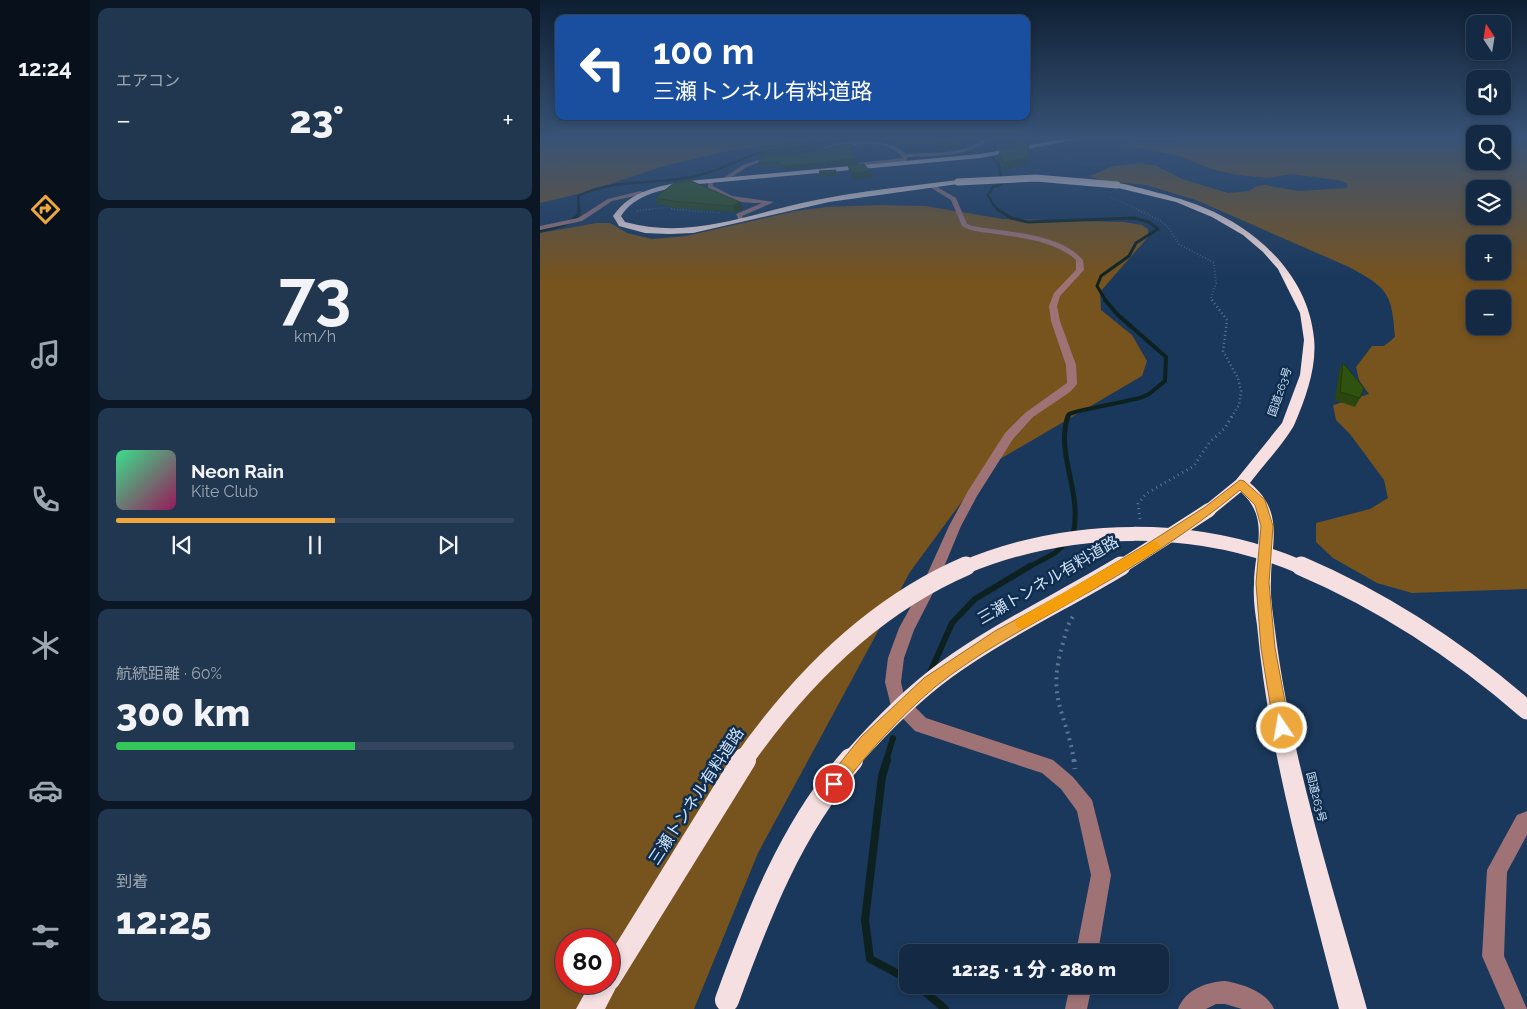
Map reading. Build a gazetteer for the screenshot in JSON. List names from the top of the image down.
{
  "streets": {
    "highway": ["国道263号", "三瀬トンネル有料道路"]
  },
  "crossings": [
    ["国道263号", "三瀬トンネル有料道路"]
  ],
  "north": "top",
  "page": {
    "tabs": "12:24",
    "tile": [
      "エアコン",
      ["73", "km/h"],
      ["航続距離 · 60%", "300 km"],
      ["到着", "12:25"]
    ],
    "map_buttons": ["+", "−"],
    "turn": ["100 m", "三瀬トンネル有料道路"],
    "heat": ["−", "23°", "+"],
    "song": ["Neon Rain", "Kite Club"],
    "limit": "80",
    "trip": "12:25 · 1 分 · 280 m"
  }
}
